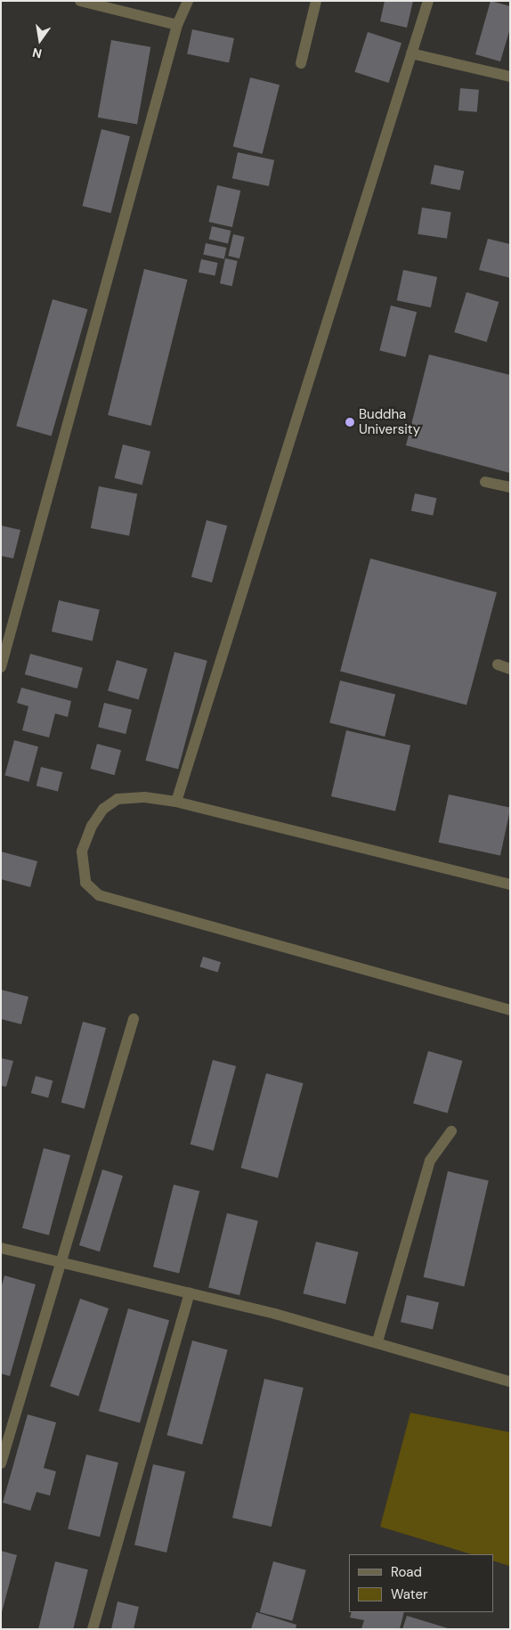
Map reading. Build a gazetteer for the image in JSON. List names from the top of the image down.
{
  "places": ["Buddha University"],
  "legend": ["Road", "Water"],
  "north": "bottom"
}
